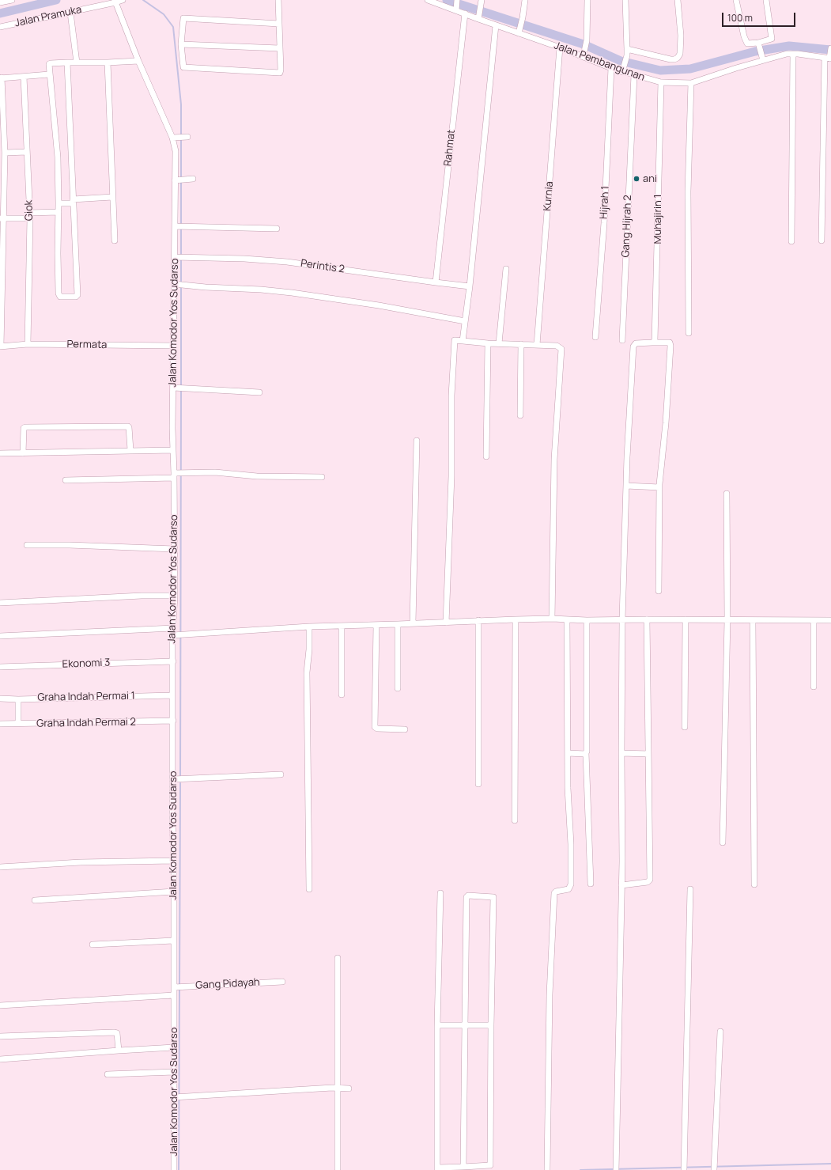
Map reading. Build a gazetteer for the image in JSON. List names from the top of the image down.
{
  "streets": {
    "street": [
      "Jalan Pramuka",
      "Jalan Pembangunan",
      "Rahmat",
      "Kurnia",
      "Hijrah 1",
      "Giok",
      "Muhajirin 1",
      "Gang Hijrah 2",
      "Perintis 2",
      "Jalan Komodor Yos Sudarso",
      "Permata",
      "Ekonomi 3",
      "Graha Indah Permai 1",
      "Graha Indah Permai 2",
      "Gang Pidayah"
    ]
  },
  "crossings": [
    ["Jalan Pramuka", "Jalan Komodor Yos Sudarso"],
    ["Jalan Pembangunan", "Rahmat"],
    ["Jalan Pembangunan", "Kurnia"],
    ["Jalan Pembangunan", "Hijrah 1"],
    ["Jalan Pembangunan", "Muhajirin 1"],
    ["Jalan Pembangunan", "Gang Hijrah 2"],
    ["Rahmat", "Perintis 2"],
    ["Giok", "Permata"],
    ["Perintis 2", "Jalan Komodor Yos Sudarso"],
    ["Jalan Komodor Yos Sudarso", "Permata"],
    ["Jalan Komodor Yos Sudarso", "Ekonomi 3"],
    ["Jalan Komodor Yos Sudarso", "Graha Indah Permai 1"],
    ["Jalan Komodor Yos Sudarso", "Graha Indah Permai 2"],
    ["Jalan Komodor Yos Sudarso", "Gang Pidayah"]
  ],
  "places": ["ani"],
  "scale_bar": "100 m"
}
